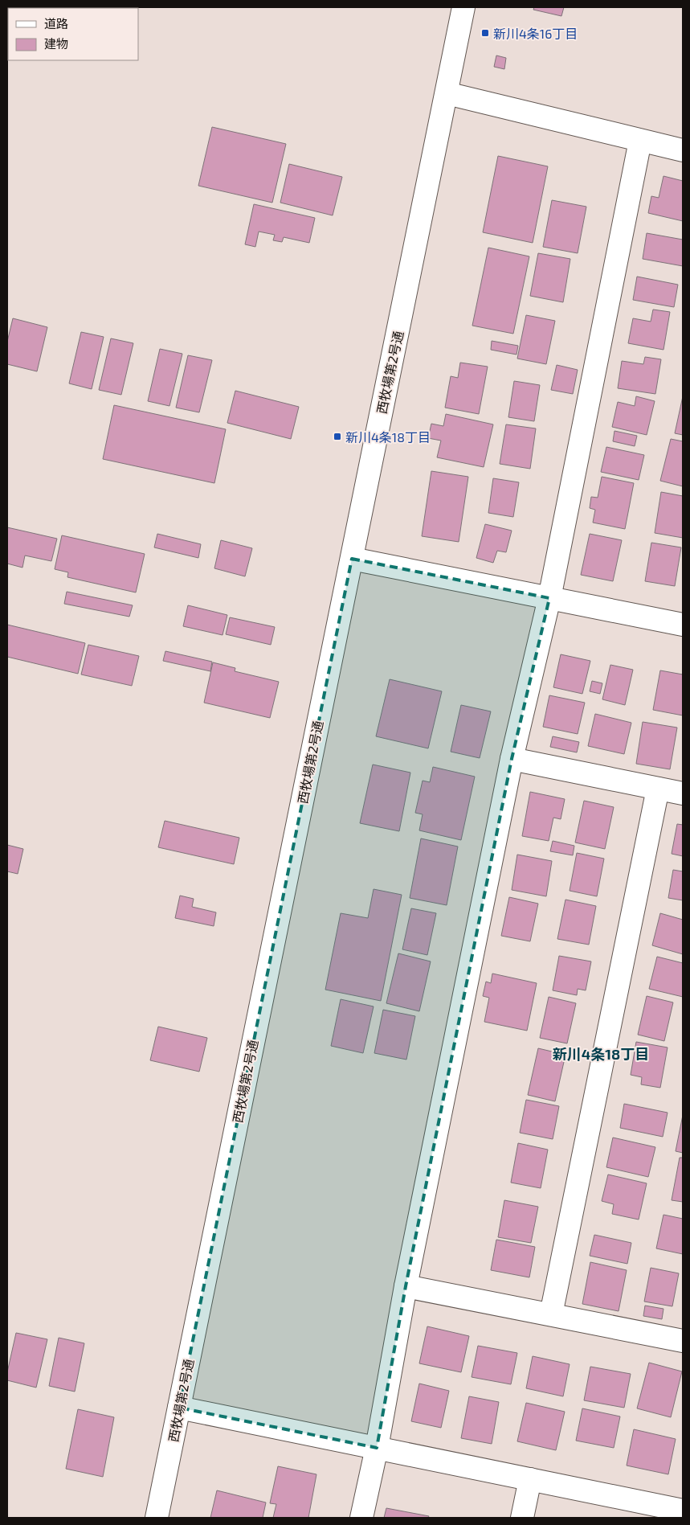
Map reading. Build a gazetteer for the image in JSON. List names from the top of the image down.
{
  "streets": {
    "street": ["西牧場第2号通"]
  },
  "districts": ["新川4条18丁目"],
  "places": {
    "transit": ["新川4条16丁目", "新川4条18丁目"]
  },
  "legend": ["道路", "建物"]
}
